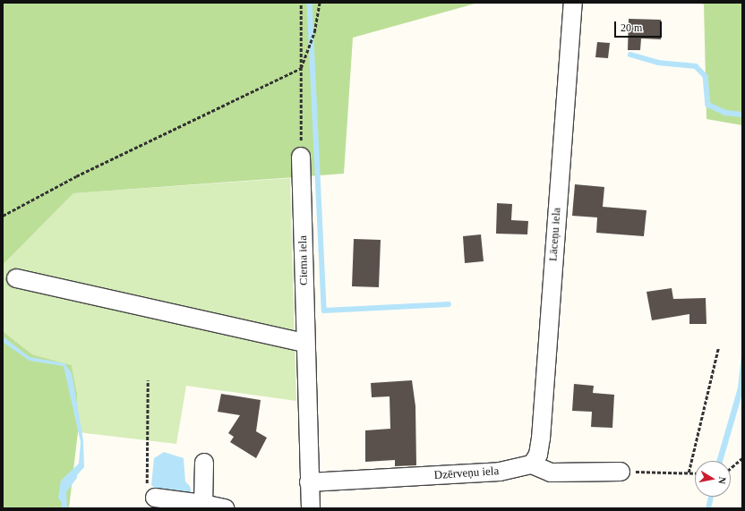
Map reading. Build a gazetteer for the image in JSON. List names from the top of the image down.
{
  "streets": {
    "street": ["Lāceņu iela", "Ciema iela", "Dzērveņu iela"]
  },
  "crossings": [
    ["Lāceņu iela", "Dzērveņu iela"],
    ["Ciema iela", "Dzērveņu iela"]
  ],
  "scale_bar": "20 m",
  "north": "right"
}
